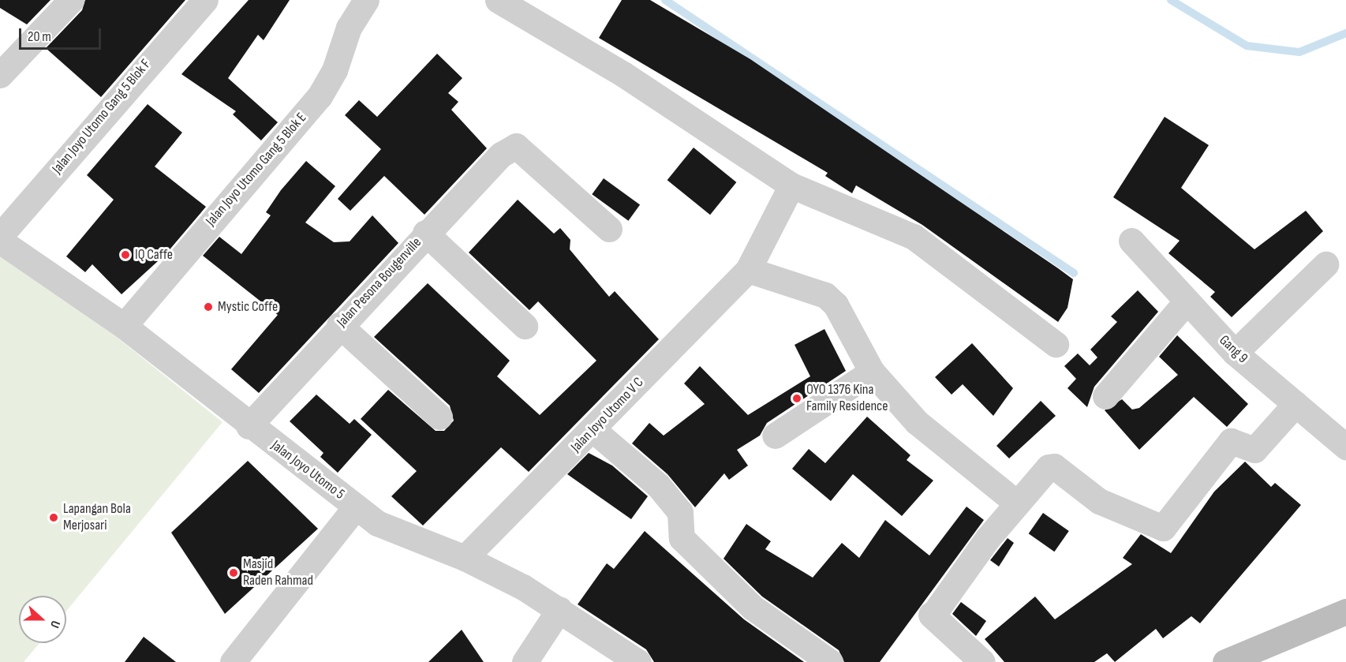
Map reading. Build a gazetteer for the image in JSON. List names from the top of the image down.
{
  "streets": {
    "street": [
      "Jalan Joyo Utomo Gang 5 Blok F",
      "Jalan Joyo Utomo Gang 5 Blok E",
      "Jalan Pesona Bougenville",
      "Gang 9",
      "Jalan Joyo Utomo V C",
      "Jalan Joyo Utomo 5"
    ]
  },
  "crossings": [
    ["Jalan Joyo Utomo Gang 5 Blok E", "Jalan Joyo Utomo 5"],
    ["Jalan Pesona Bougenville", "Jalan Joyo Utomo 5"],
    ["Jalan Joyo Utomo V C", "Jalan Joyo Utomo 5"]
  ],
  "places": [
    "IQ Caffe",
    "Mystic Coffe",
    "OYO 1376 Kina Family Residence",
    "Lapangan Bola Merjosari",
    "Masjid Raden Rahmad"
  ],
  "scale_bar": "20 m",
  "north": "right"
}
